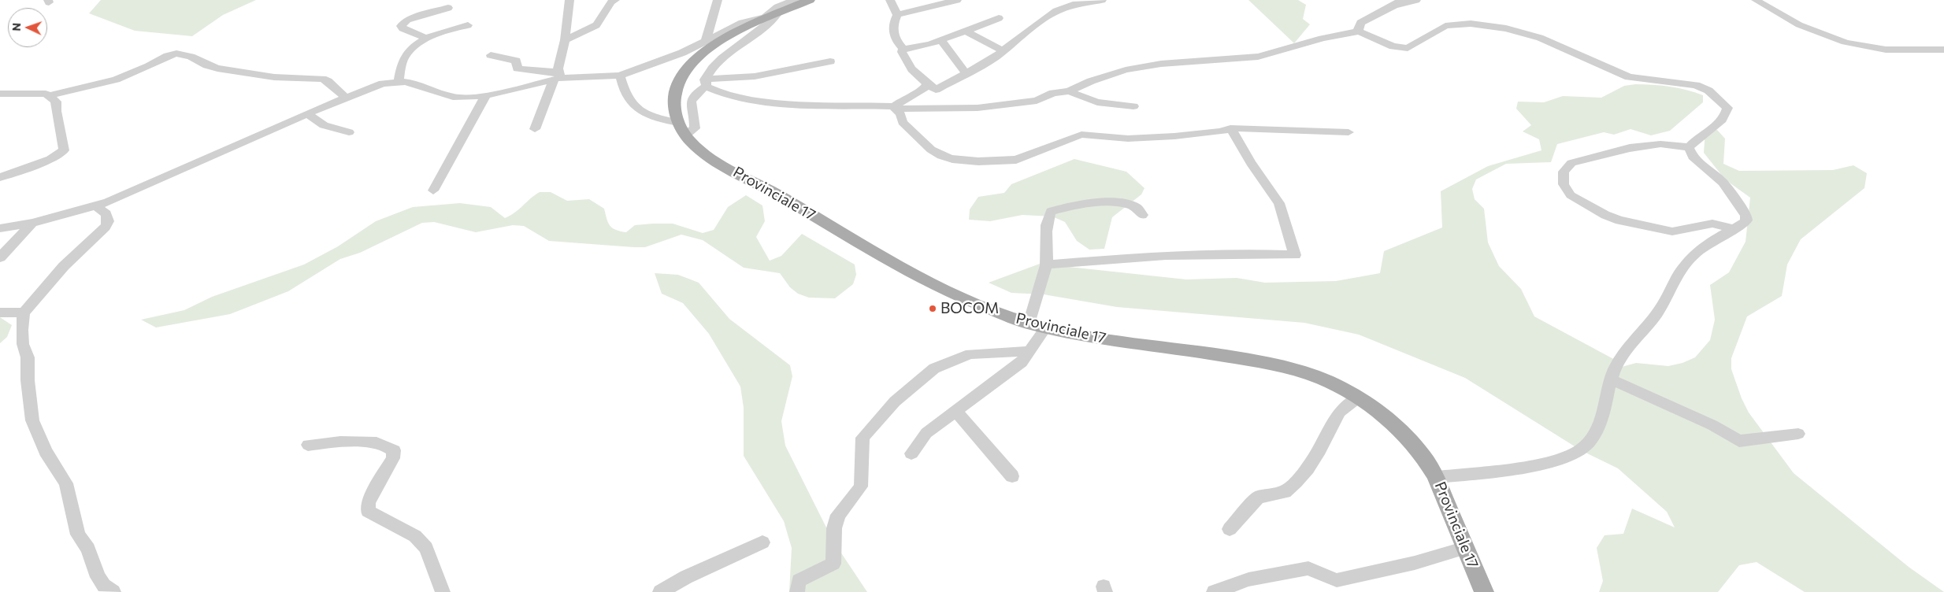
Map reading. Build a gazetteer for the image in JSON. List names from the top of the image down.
{
  "streets": {
    "main road": ["Provinciale 17"]
  },
  "places": ["BOCOM"],
  "north": "left"
}
